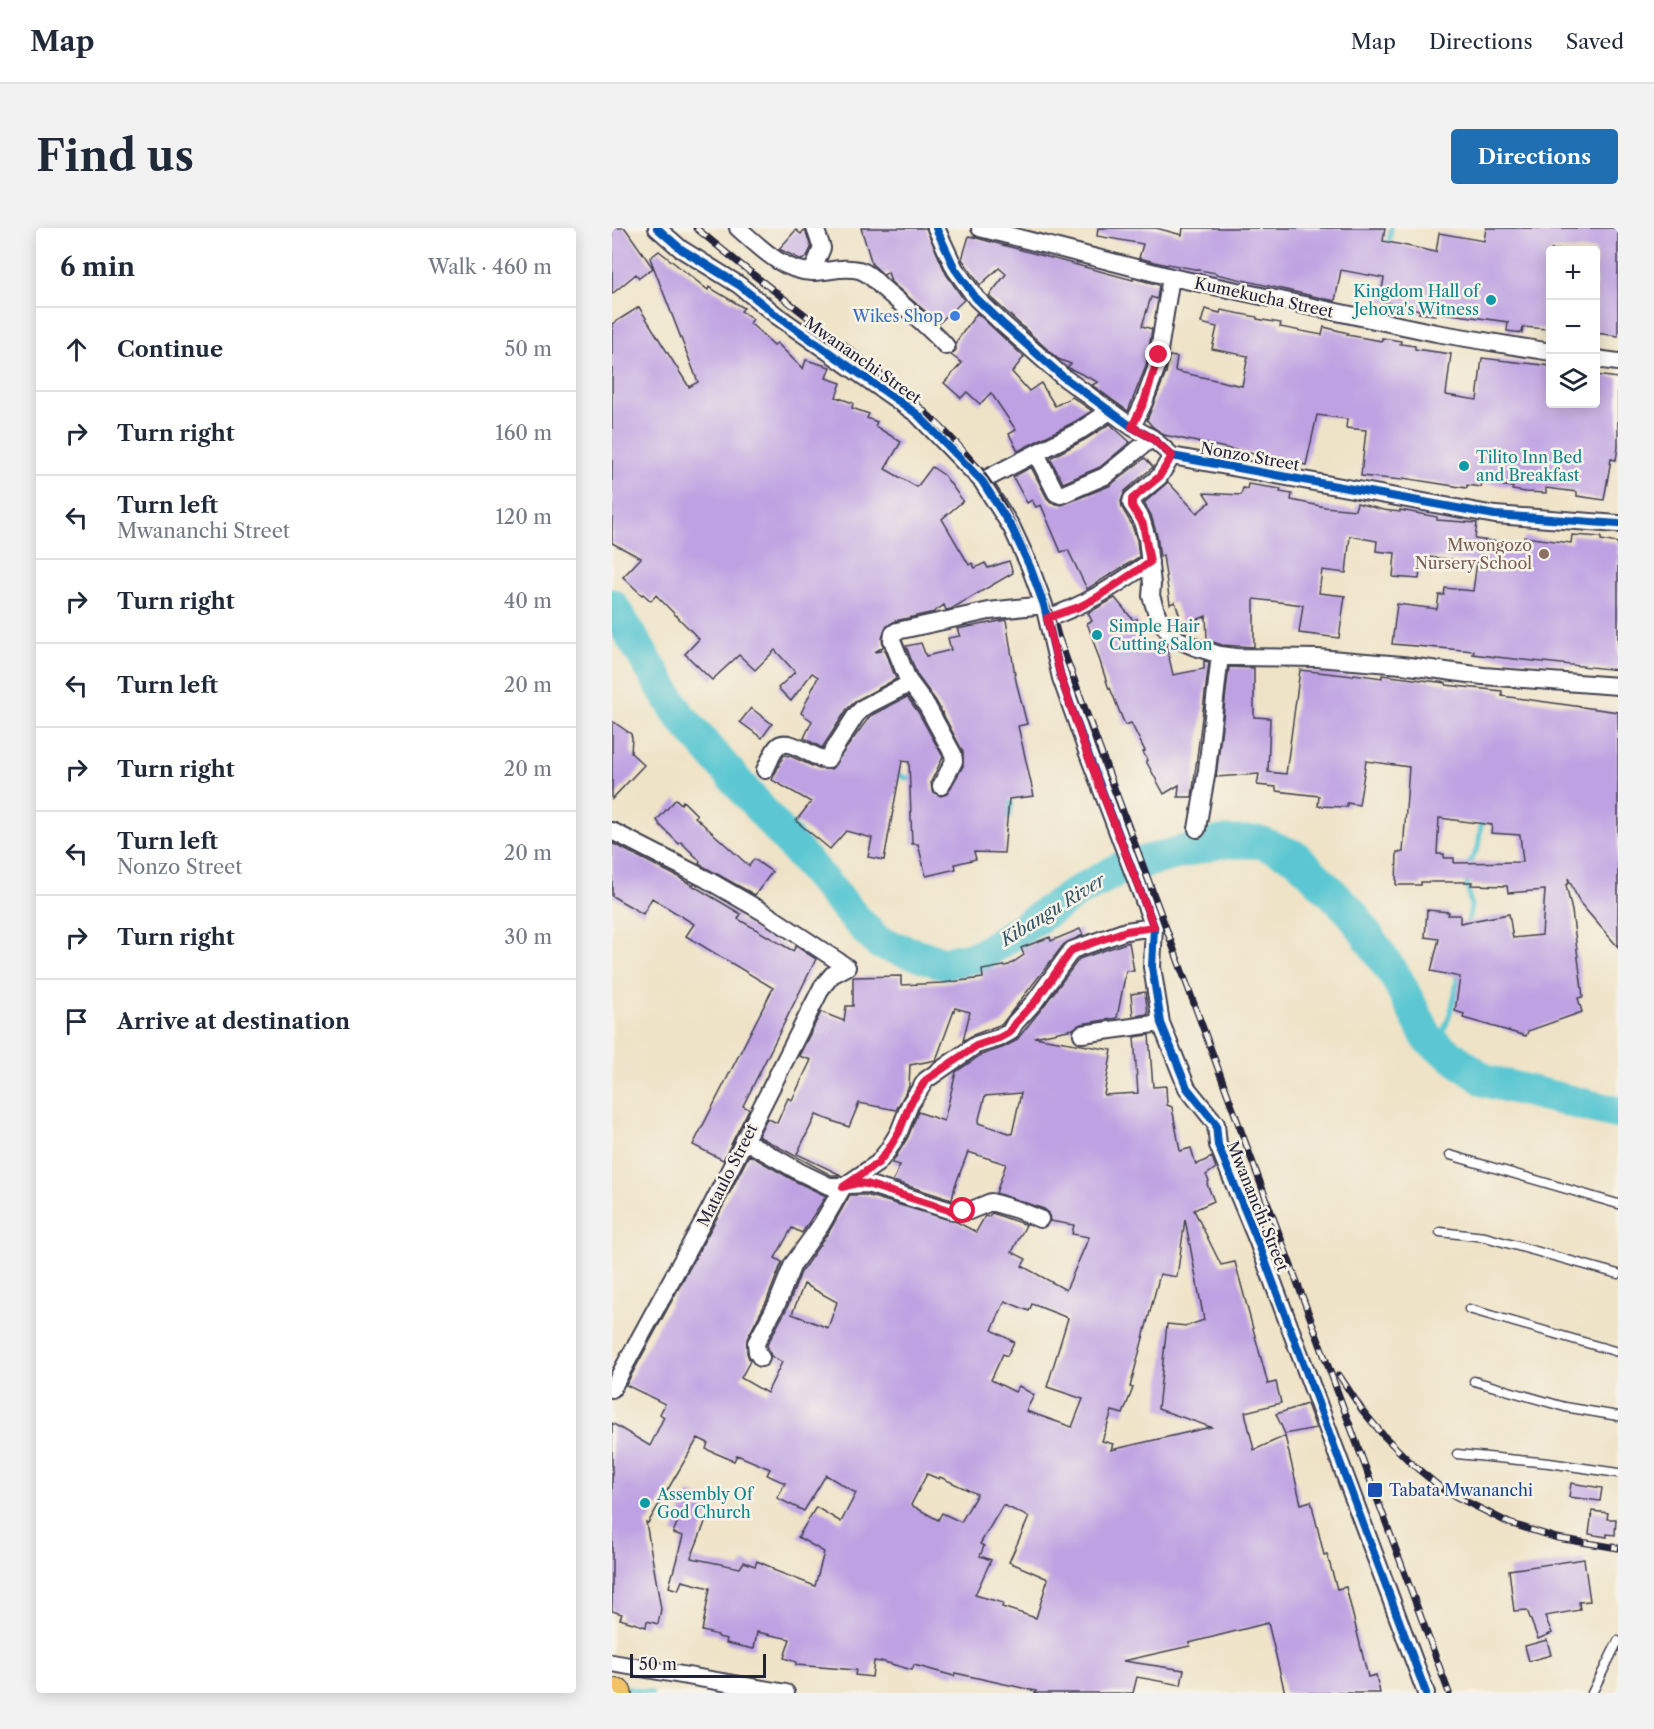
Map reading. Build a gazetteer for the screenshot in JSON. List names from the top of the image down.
{
  "streets": {
    "street": [
      "Kumekucha Street",
      "Mwananchi Street",
      "Nonzo Street",
      "Mataulo Street"
    ]
  },
  "water": ["Kibangu River"],
  "places": {
    "other": [
      "Kingdom Hall of Jehova's Witness",
      "Wikes Shop",
      "Tilito Inn Bed and Breakfast",
      "Mwongozo Nursery School",
      "Simple Hair Cutting Salon",
      "Assembly Of God Church"
    ],
    "transit": ["Tabata Mwananchi"]
  },
  "scale_bar": "50 m",
  "page": {
    "header": "Map",
    "nav": ["Map", "Directions", "Saved"],
    "buttons": "Directions",
    "title": "Find us",
    "heading": ["6 min", "Walk · 460 m"],
    "map_buttons": ["+", "−"],
    "list": [
      ["Continue", "50 m"],
      ["Turn right", "160 m"],
      ["Turn left", "Mwananchi Street", "120 m"],
      ["Turn right", "40 m"],
      ["Turn left", "20 m"],
      ["Turn right", "20 m"],
      ["Turn left", "Nonzo Street", "20 m"],
      ["Turn right", "30 m"],
      "Arrive at destination"
    ],
    "scale": "50 m"
  }
}
